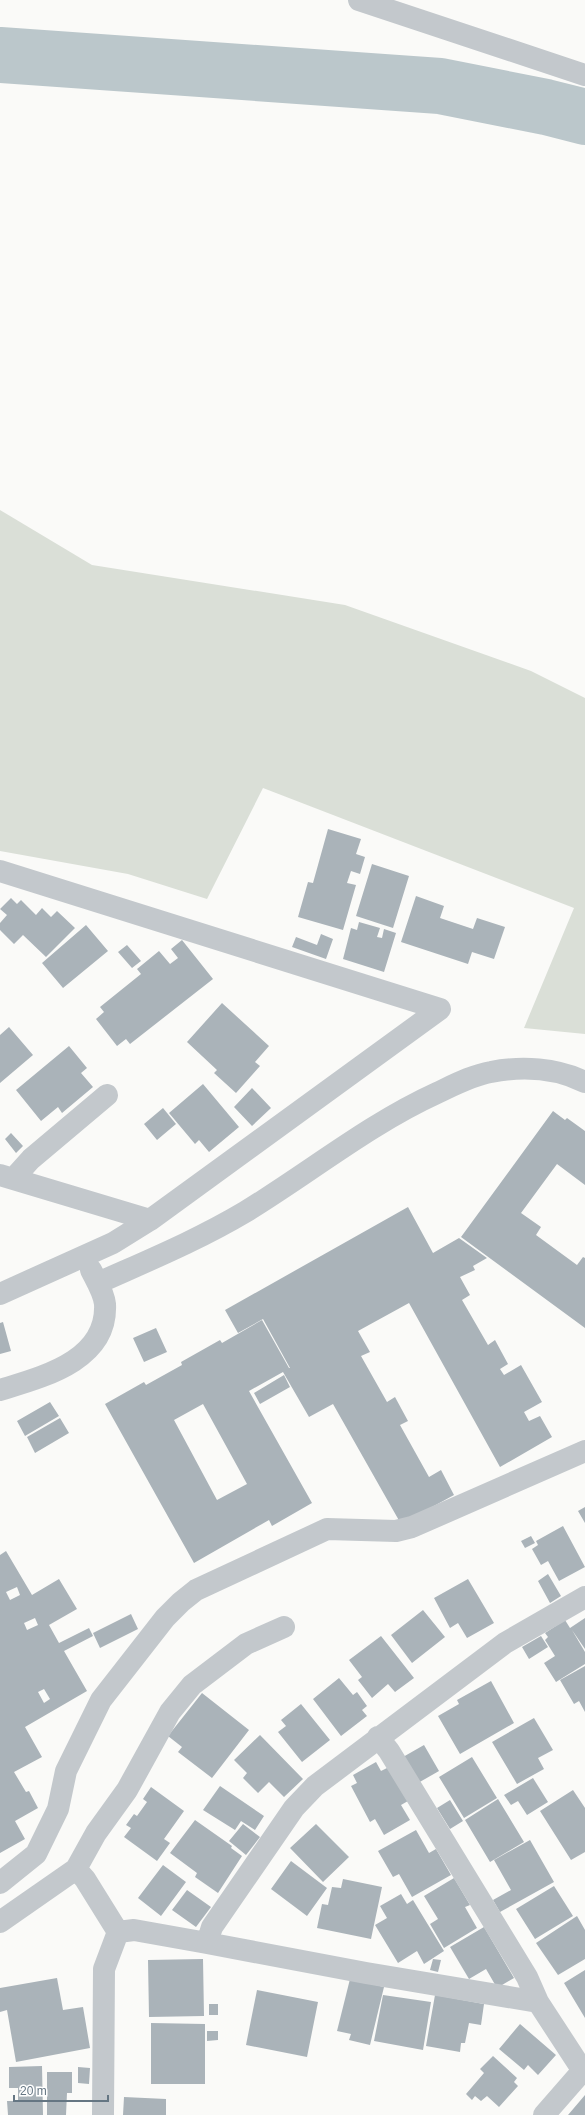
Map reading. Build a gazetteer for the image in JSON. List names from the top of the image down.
{
  "scale_bar": "20 m"
}
